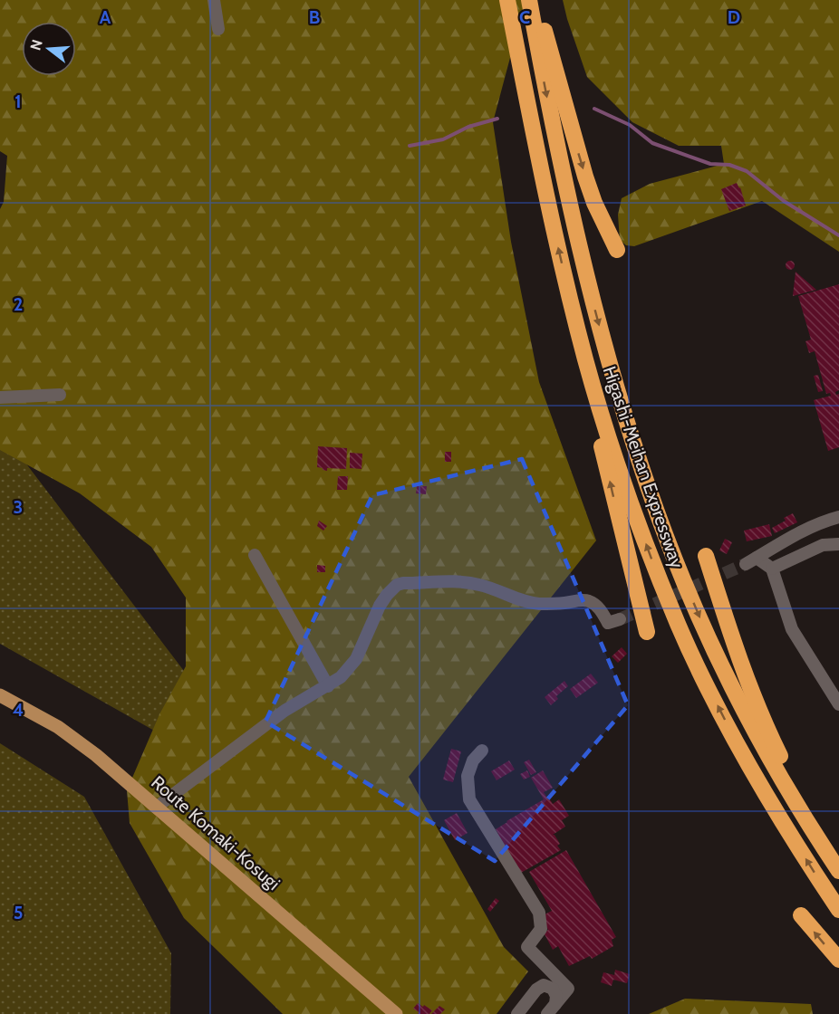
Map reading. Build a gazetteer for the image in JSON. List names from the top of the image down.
{
  "streets": {
    "highway": ["Higashi-Meihan Expressway"],
    "main road": ["Route Komaki-Kosugi"]
  },
  "north": "left",
  "grid": {
    "columns": [
      "A",
      "B",
      "C",
      "D"
    ],
    "rows": [
      "1",
      "2",
      "3",
      "4",
      "5"
    ]
  }
}
